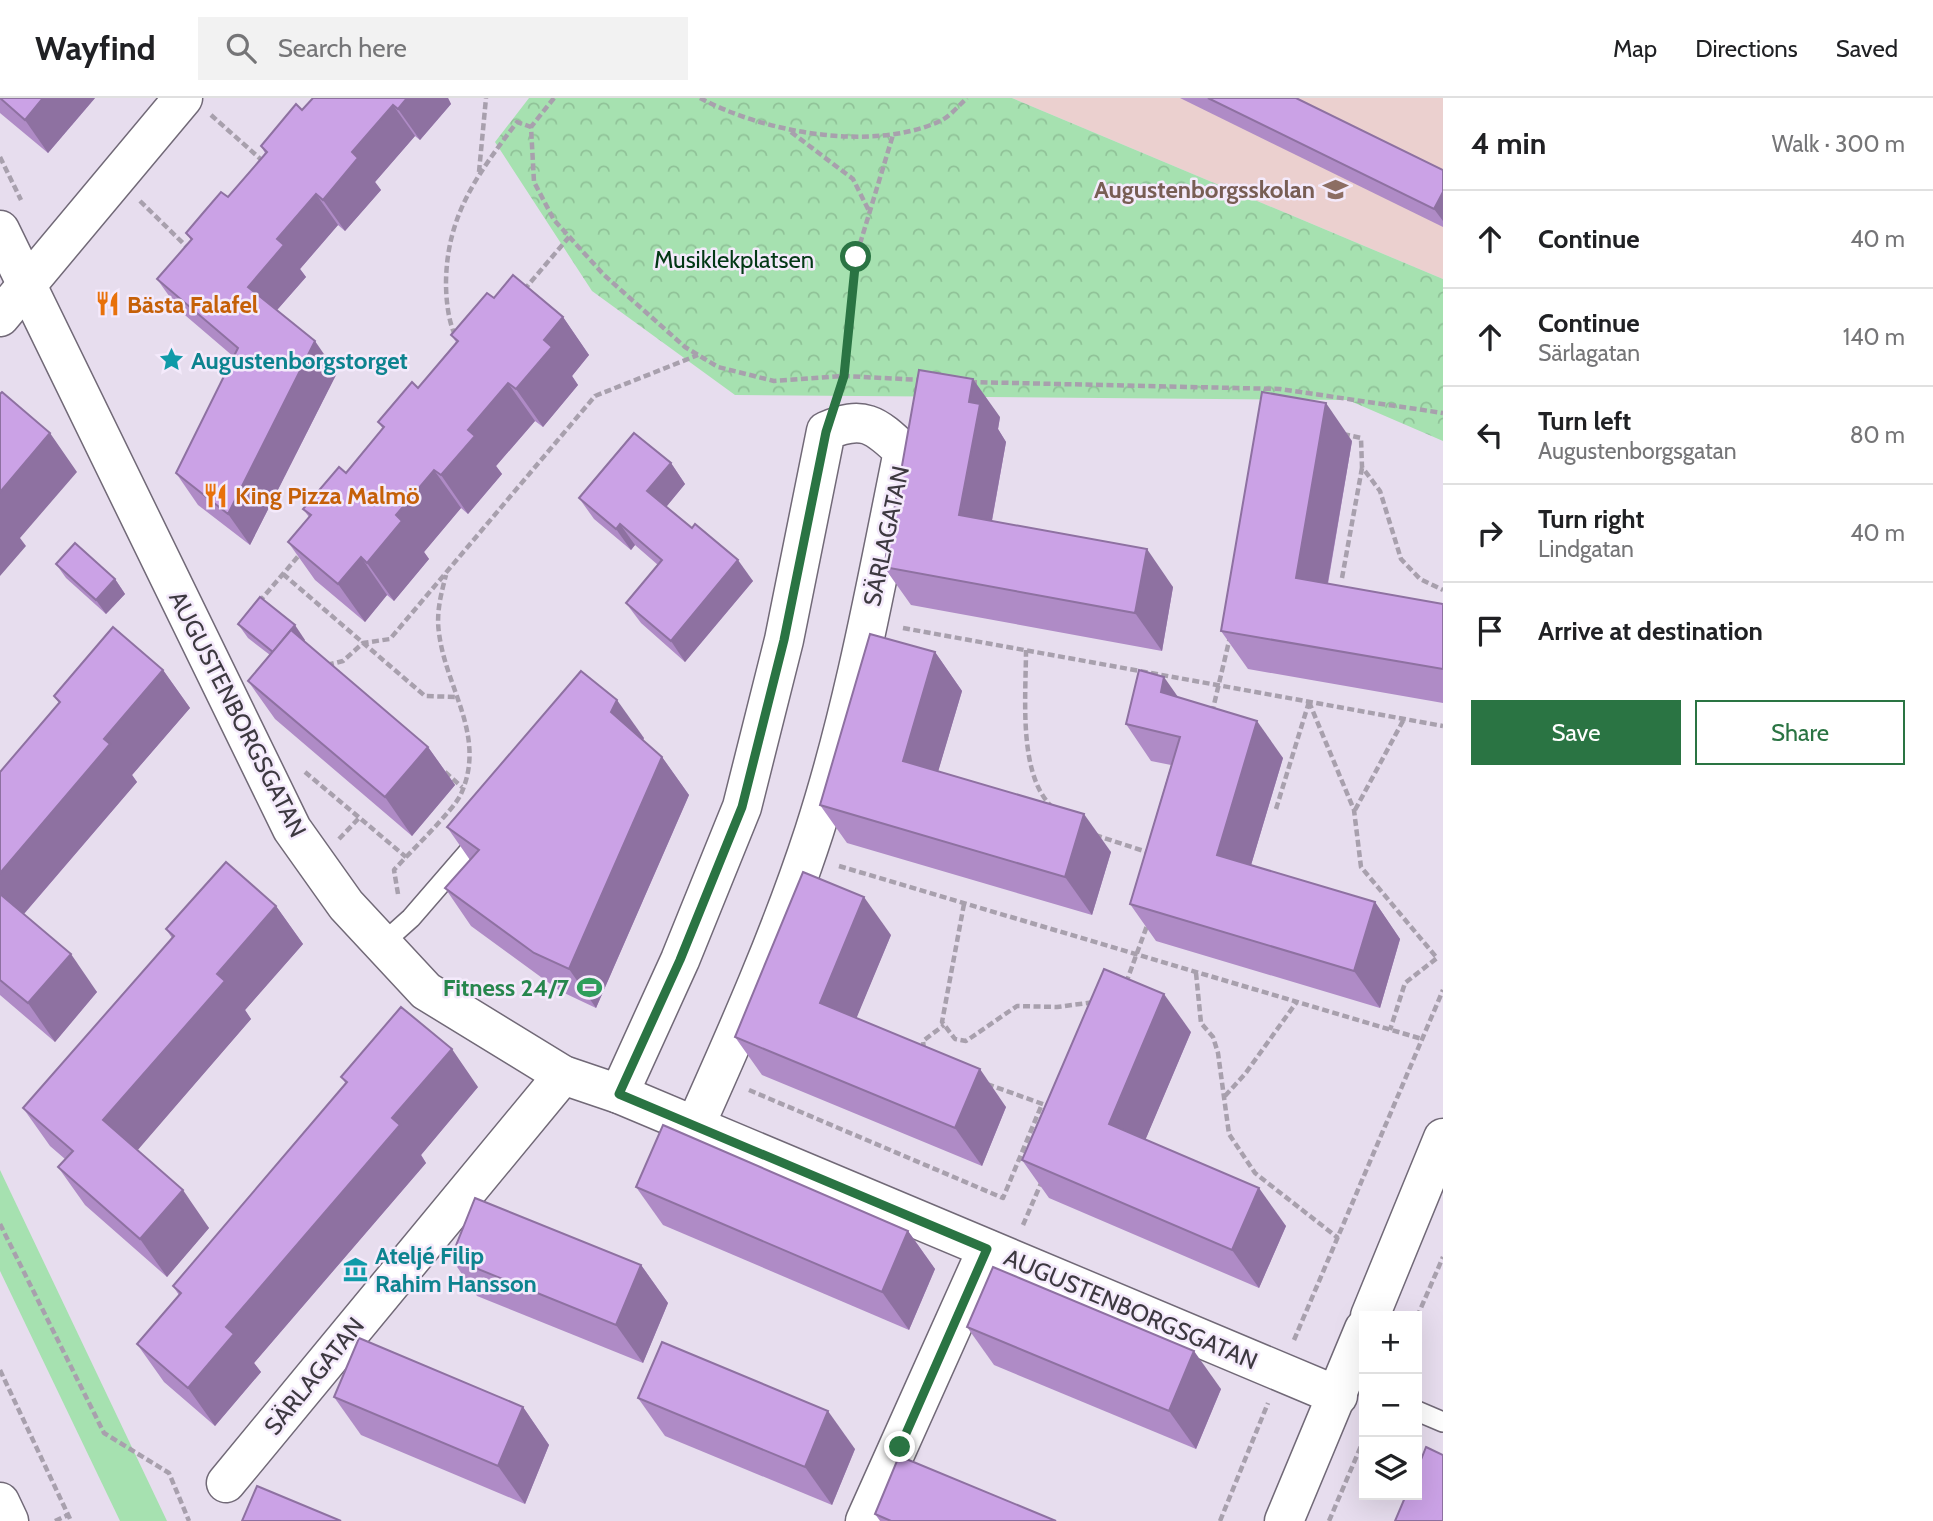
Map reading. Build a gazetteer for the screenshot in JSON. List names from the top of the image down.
{
  "streets": {
    "street": ["SÄRLAGATAN", "AUGUSTENBORGSGATAN"]
  },
  "crossings": [
    ["SÄRLAGATAN", "AUGUSTENBORGSGATAN"]
  ],
  "parks": ["Musiklekplatsen"],
  "places": {
    "school or university": ["Augustenborgsskolan"],
    "restaurant": ["Bästa Falafel", "King Pizza Malmö"],
    "place": ["Augustenborgstorget"],
    "sports": ["Fitness 24/7"],
    "museum": ["Ateljé Filip Rahim Hansson"]
  },
  "page": {
    "header": "Wayfind",
    "search": "Search here",
    "nav": ["Map", "Directions", "Saved"],
    "heading": ["4 min", "Walk · 300 m"],
    "list": [
      ["Continue", "40 m"],
      ["Continue", "Särlagatan", "140 m"],
      ["Turn left", "Augustenborgsgatan", "80 m"],
      ["Turn right", "Lindgatan", "40 m"],
      "Arrive at destination"
    ],
    "buttons": ["Save", "Share"],
    "map_buttons": ["+", "−"]
  }
}
